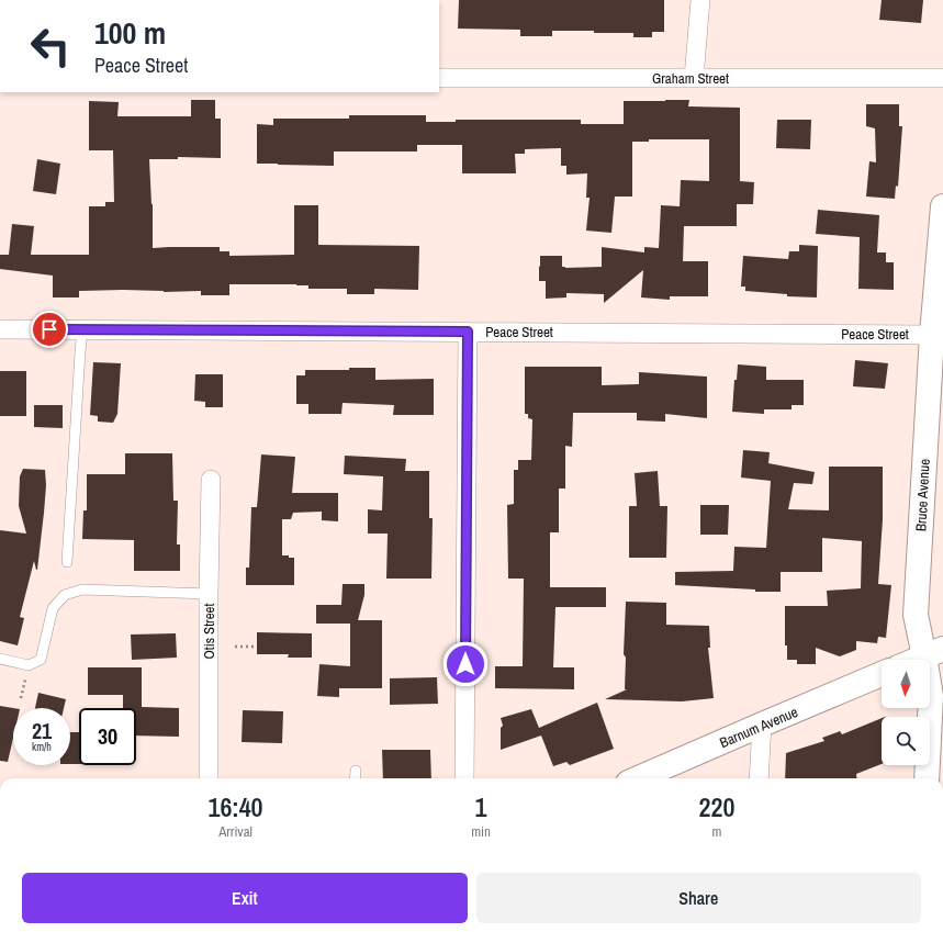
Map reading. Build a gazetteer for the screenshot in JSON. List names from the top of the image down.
{
  "streets": {
    "street": [
      "Graham Street",
      "Peace Street",
      "Bruce Avenue",
      "Otis Street",
      "Barnum Avenue"
    ]
  },
  "crossings": [
    ["Peace Street", "Bruce Avenue"]
  ],
  "north": "bottom",
  "page": {
    "turn": ["100 m", "Peace Street"],
    "speed": "21 km/h",
    "limit": "30",
    "eta": [
      "16:40",
      "Arrival",
      "1",
      "min",
      "220",
      "m"
    ],
    "buttons": ["Exit", "Share"]
  }
}
